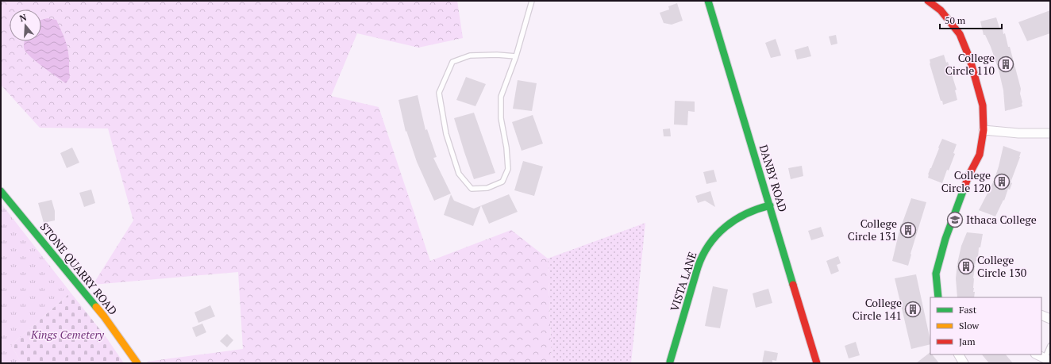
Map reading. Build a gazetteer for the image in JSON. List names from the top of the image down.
{
  "streets": {
    "street": ["DANBY ROAD", "STONE QUARRY ROAD", "VISTA LANE"]
  },
  "crossings": [
    ["DANBY ROAD", "VISTA LANE"]
  ],
  "parks": ["Kings Cemetery"],
  "places": {
    "building": [
      "College Circle 110",
      "College Circle 120",
      "College Circle 131",
      "College Circle 130",
      "College Circle 141"
    ],
    "school or university": ["Ithaca College"]
  },
  "legend": ["Fast", "Slow", "Jam"],
  "scale_bar": "50 m",
  "north": "top"
}
